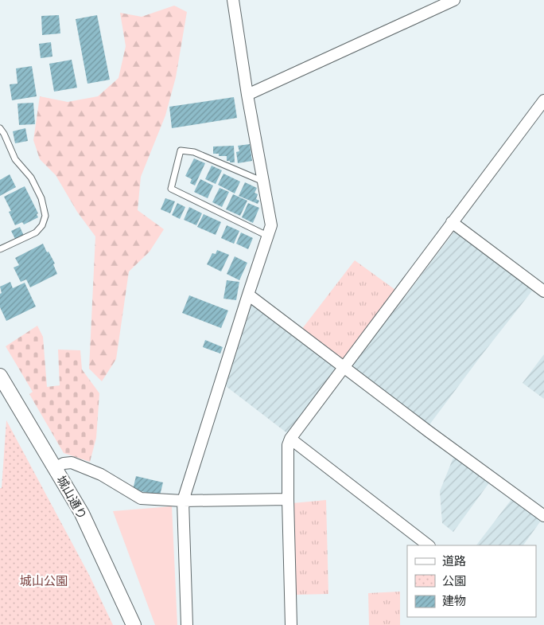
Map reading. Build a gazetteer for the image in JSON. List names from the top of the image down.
{
  "streets": {
    "street": ["城山通り"]
  },
  "parks": ["城山公園"],
  "legend": ["道路", "公園", "建物"]
}
